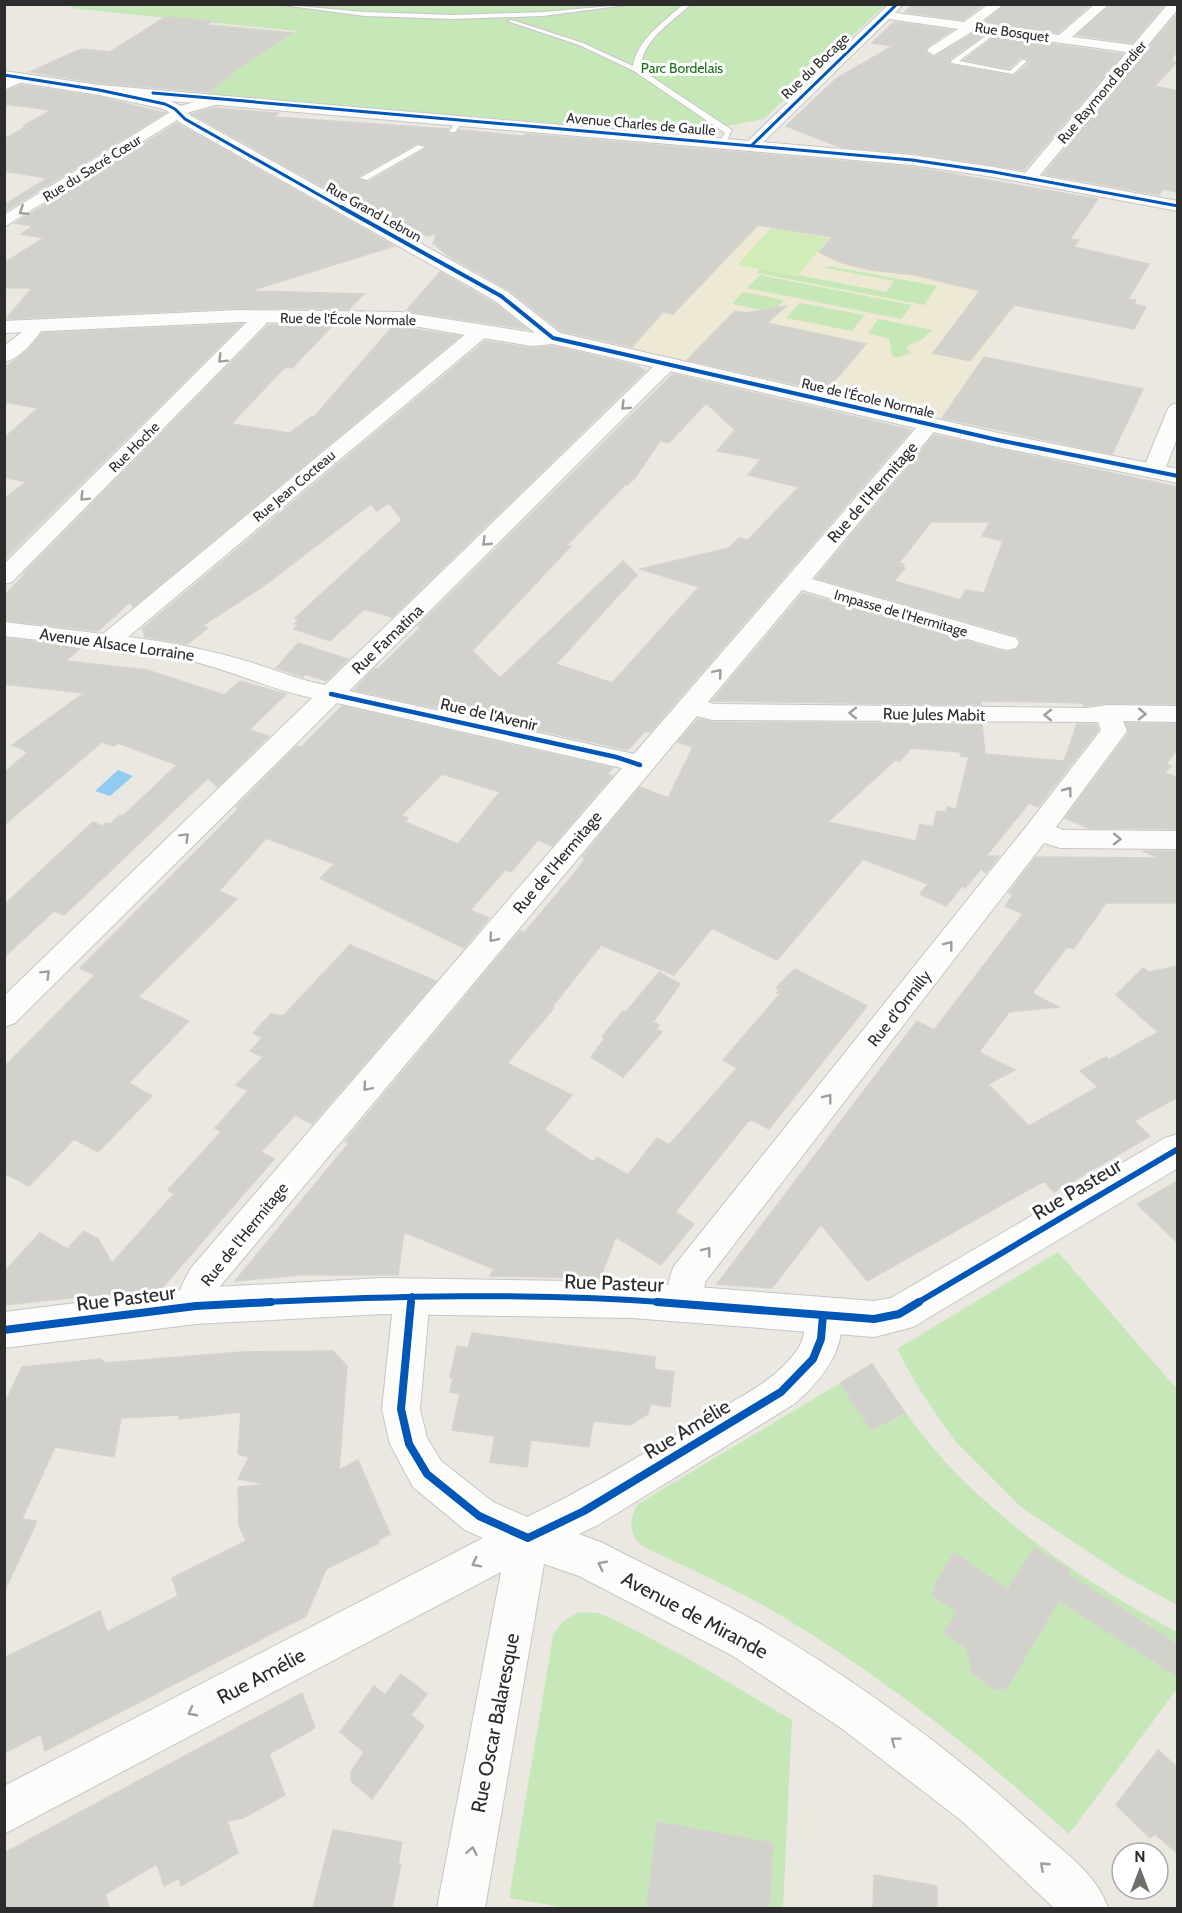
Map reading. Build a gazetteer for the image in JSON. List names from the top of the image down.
{
  "streets": {
    "main road": [
      "Avenue Charles de Gaulle",
      "Rue Grand Lebrun",
      "Rue de l'École Normale",
      "Rue Pasteur"
    ],
    "street": [
      "Rue Bosquet",
      "Rue du Bocage",
      "Rue Raymond Bordier",
      "Rue du Sacré Cœur",
      "Rue Hoche",
      "Rue Jean Cocteau",
      "Rue de l'Hermitage",
      "Impasse de l'Hermitage",
      "Rue Famatina",
      "Avenue Alsace Lorraine",
      "Rue de l'Avenir",
      "Rue Jules Mabit",
      "Rue d'Ormilly",
      "Rue Amélie",
      "Avenue de Mirande",
      "Rue Oscar Balaresque"
    ]
  },
  "crossings": [
    ["Rue Bosquet", "Rue du Bocage"],
    ["Rue Bosquet", "Rue Raymond Bordier"],
    ["Rue du Bocage", "Avenue Charles de Gaulle"],
    ["Rue Raymond Bordier", "Avenue Charles de Gaulle"],
    ["Avenue Charles de Gaulle", "Rue du Sacré Cœur"],
    ["Avenue Charles de Gaulle", "Rue Grand Lebrun"],
    ["Rue du Sacré Cœur", "Rue Grand Lebrun"],
    ["Rue Grand Lebrun", "Rue de l'École Normale"],
    ["Rue de l'École Normale", "Rue Hoche"],
    ["Rue de l'École Normale", "Rue Jean Cocteau"],
    ["Rue de l'École Normale", "Rue de l'Hermitage"],
    ["Rue de l'École Normale", "Rue Famatina"],
    ["Rue Jean Cocteau", "Avenue Alsace Lorraine"],
    ["Rue de l'Hermitage", "Impasse de l'Hermitage"],
    ["Rue de l'Hermitage", "Rue de l'Avenir"],
    ["Rue de l'Hermitage", "Rue Jules Mabit"],
    ["Rue de l'Hermitage", "Rue Pasteur"],
    ["Rue Famatina", "Avenue Alsace Lorraine"],
    ["Rue Famatina", "Rue de l'Avenir"],
    ["Avenue Alsace Lorraine", "Rue de l'Avenir"],
    ["Rue Jules Mabit", "Rue d'Ormilly"],
    ["Rue d'Ormilly", "Rue Pasteur"],
    ["Rue Pasteur", "Rue Amélie"],
    ["Rue Pasteur", "Avenue de Mirande"],
    ["Rue Amélie", "Avenue de Mirande"],
    ["Rue Amélie", "Rue Oscar Balaresque"],
    ["Avenue de Mirande", "Rue Oscar Balaresque"]
  ],
  "one_way": [
    "Rue du Sacré Cœur",
    "Rue Hoche",
    "Rue d'Ormilly",
    "Rue Amélie",
    "Avenue de Mirande",
    "Rue Oscar Balaresque"
  ],
  "parks": ["Parc Bordelais"],
  "north": "top"
}
